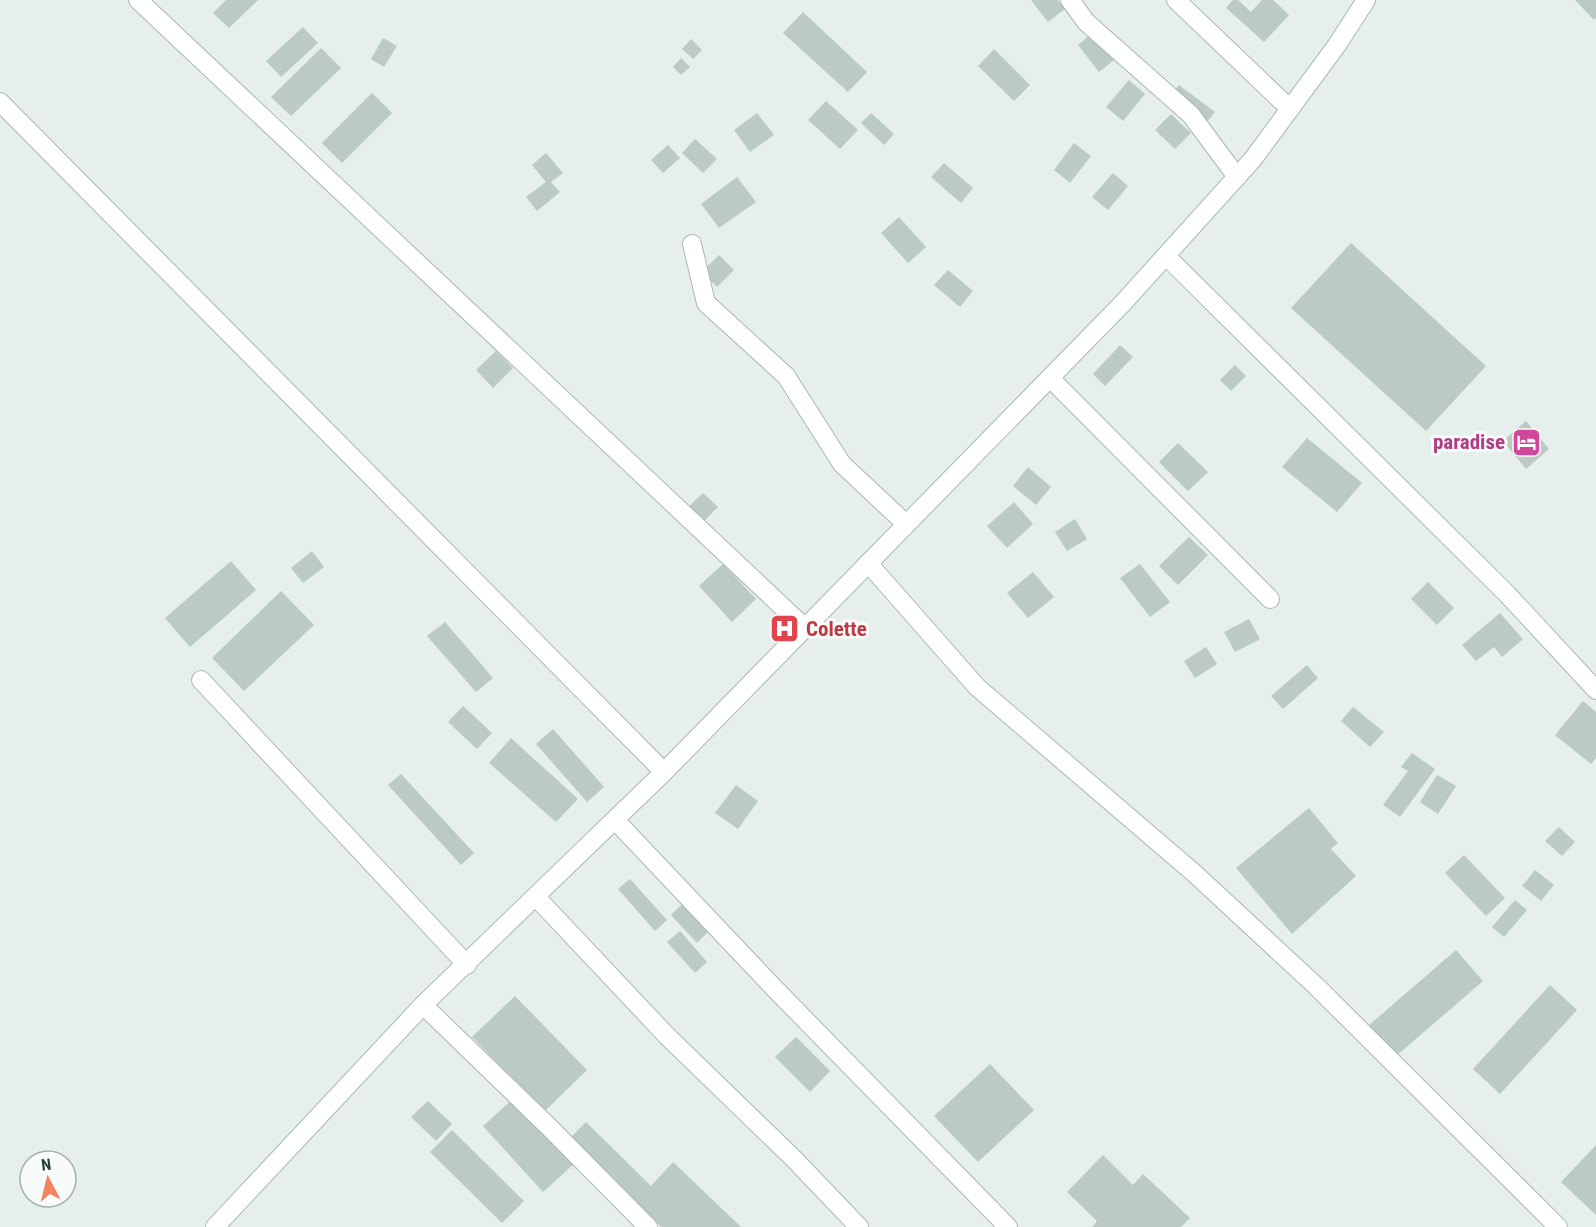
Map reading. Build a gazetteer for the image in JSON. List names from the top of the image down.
{
  "places": {
    "hotel": ["paradise"],
    "hospital": ["Colette"]
  },
  "north": "top"
}
